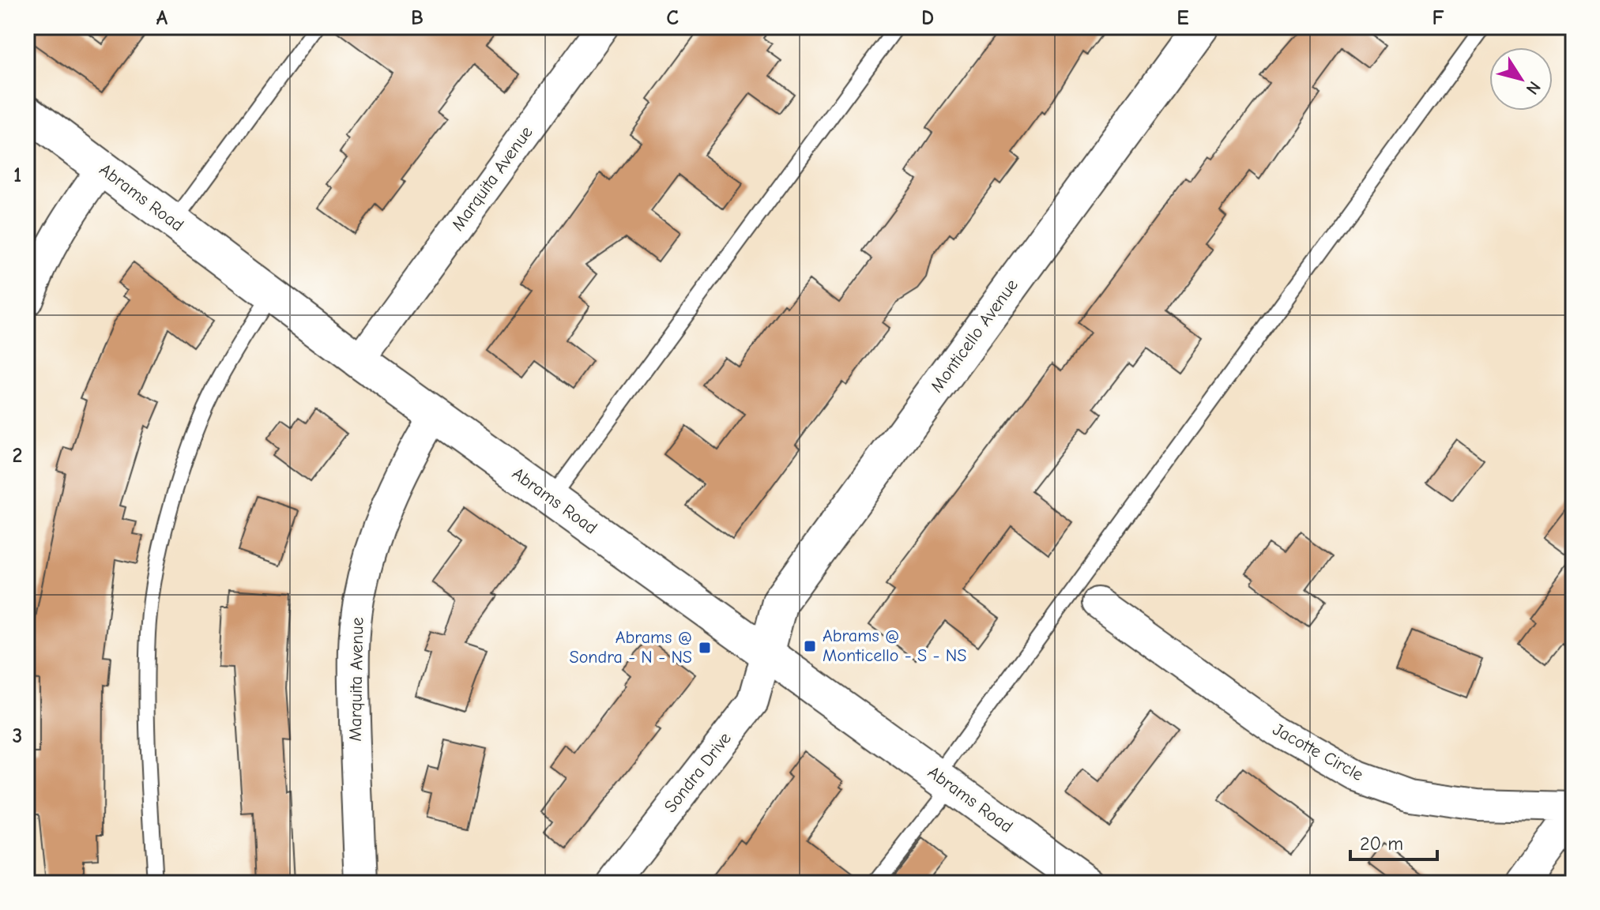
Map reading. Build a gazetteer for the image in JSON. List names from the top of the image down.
{
  "streets": {
    "main road": ["Abrams Road", "Monticello Avenue"],
    "street": ["Marquita Avenue", "Jacotte Circle", "Sondra Drive"]
  },
  "crossings": [
    ["Marquita Avenue", "Abrams Road"],
    ["Abrams Road", "Monticello Avenue"],
    ["Abrams Road", "Sondra Drive"],
    ["Monticello Avenue", "Sondra Drive"]
  ],
  "places": {
    "transit": ["Abrams @ Monticello - S - NS", "Abrams @ Sondra - N - NS"]
  },
  "scale_bar": "20 m",
  "north": "bottom right",
  "grid": {
    "columns": [
      "A",
      "B",
      "C",
      "D",
      "E",
      "F"
    ],
    "rows": ["1", "2", "3"]
  }
}
